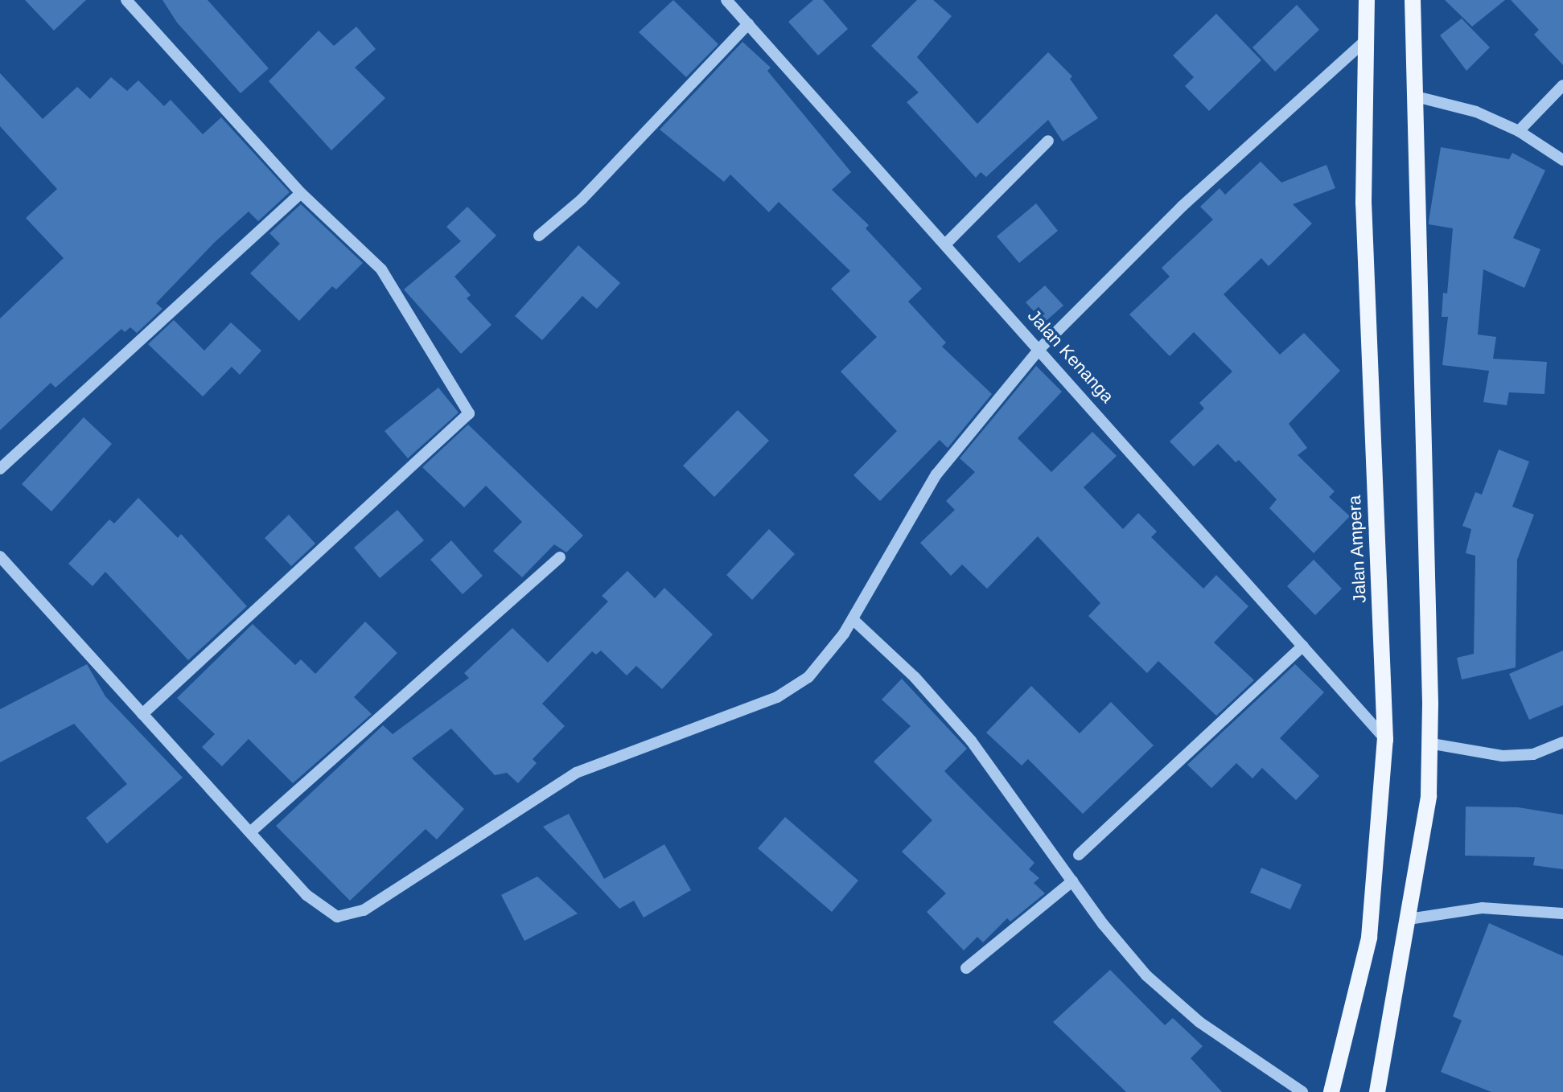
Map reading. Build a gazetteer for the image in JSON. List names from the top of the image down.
{
  "streets": {
    "main road": ["Jalan Ampera"],
    "street": ["Jalan Kenanga"]
  },
  "crossings": [
    ["Jalan Kenanga", "Jalan Ampera"]
  ]
}
